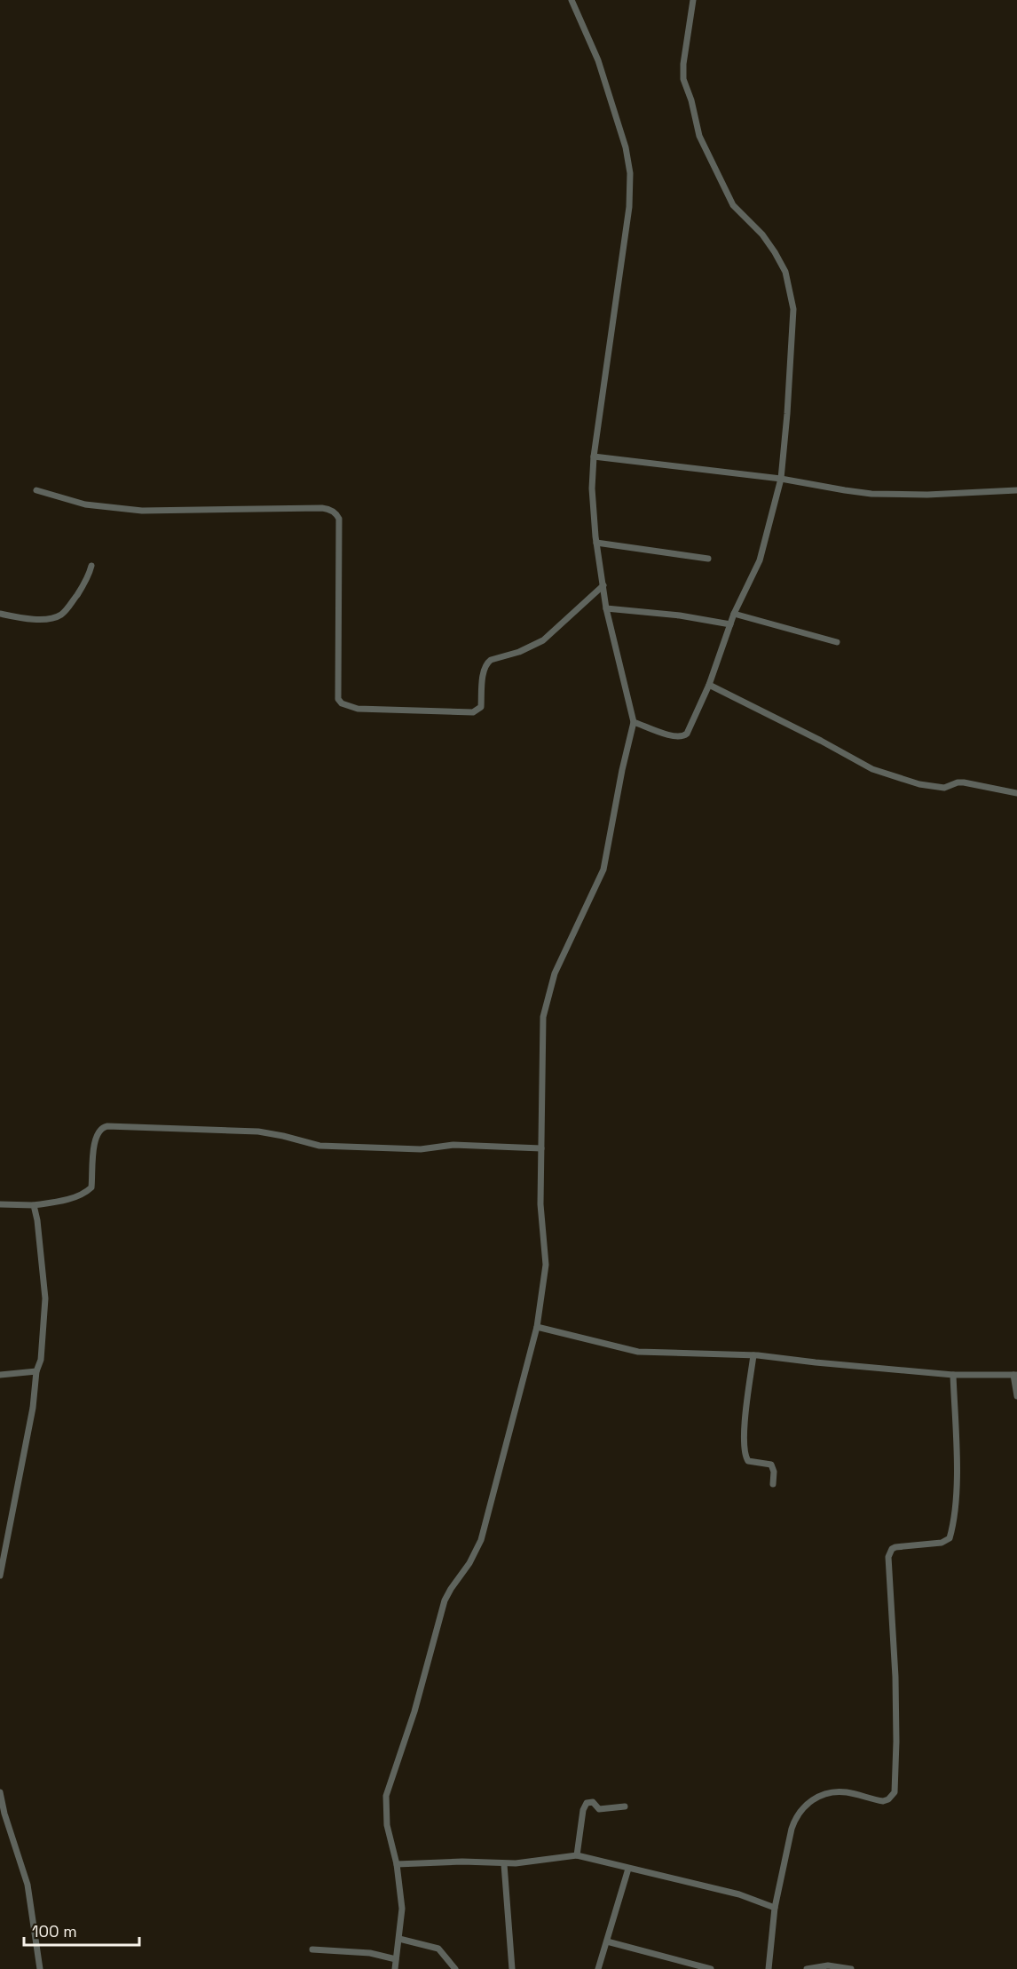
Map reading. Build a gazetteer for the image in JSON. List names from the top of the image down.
{
  "scale_bar": "100 m"
}
